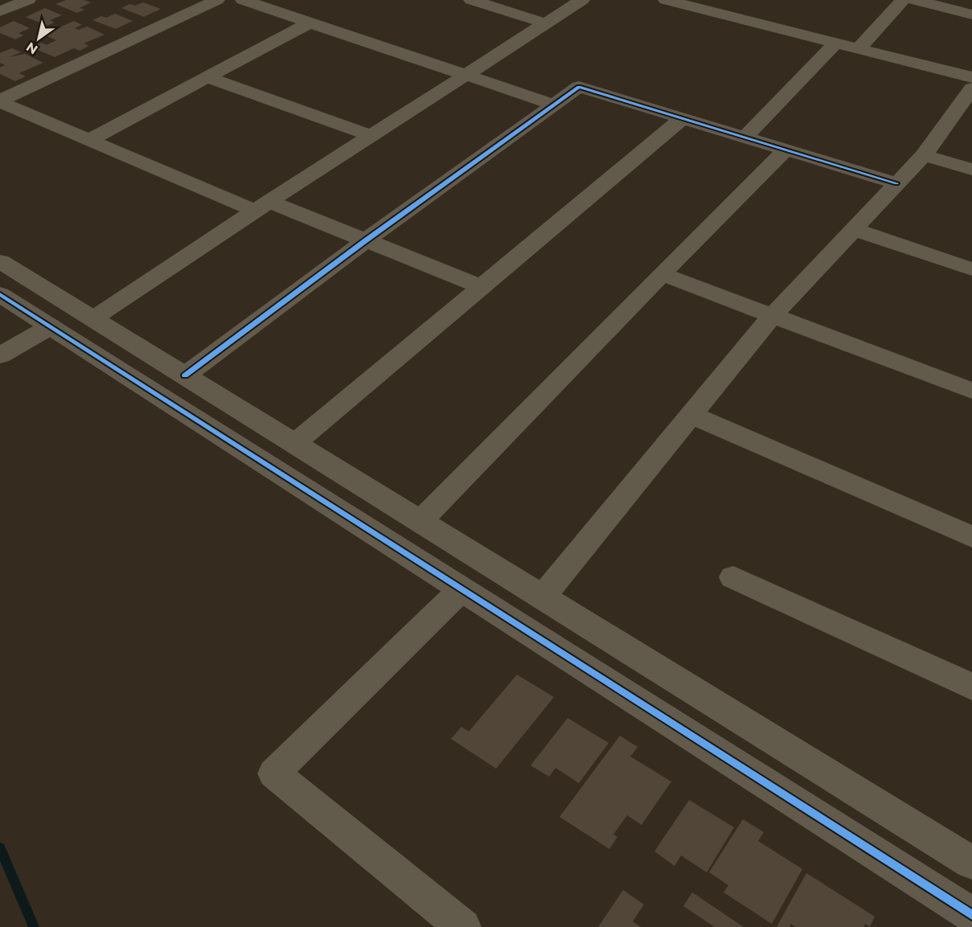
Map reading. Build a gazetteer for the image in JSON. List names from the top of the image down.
{
  "north": "bottom left"
}
